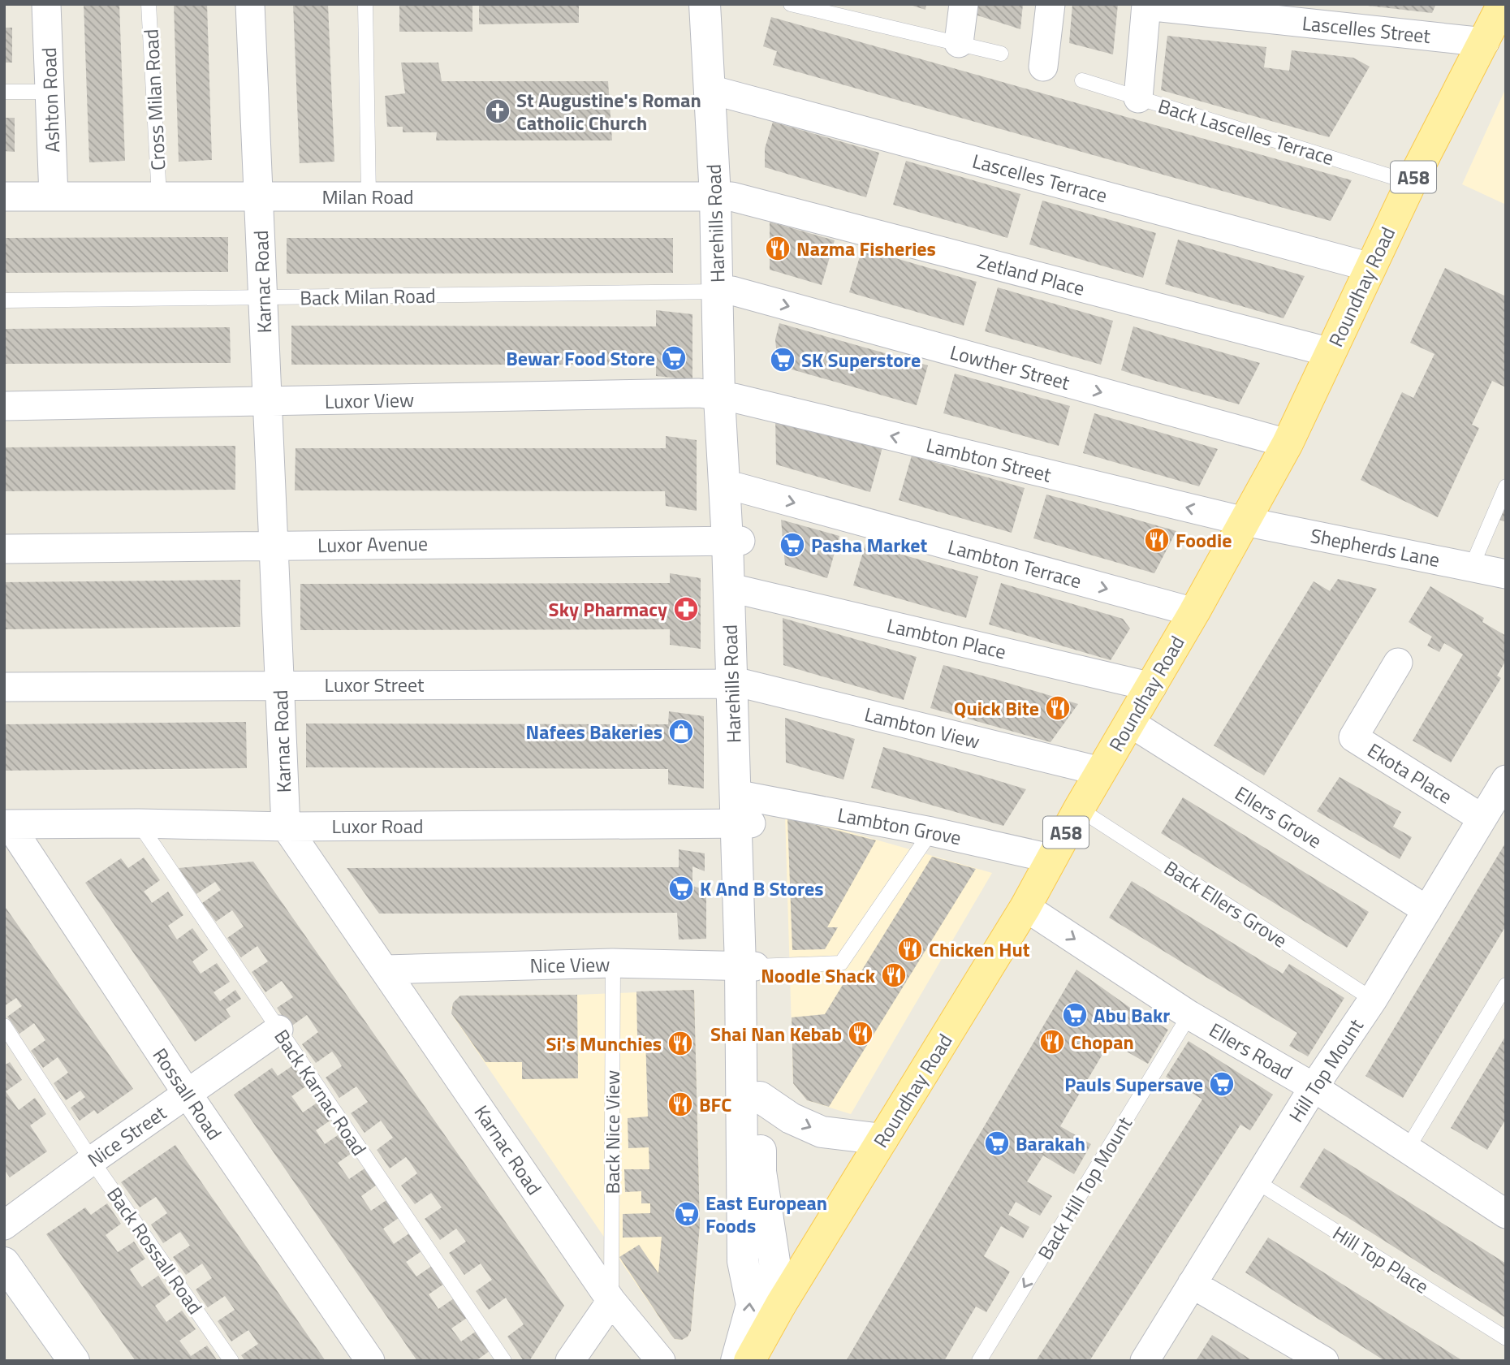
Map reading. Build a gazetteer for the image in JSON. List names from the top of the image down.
{
  "streets": {
    "main road": ["A58", "Roundhay Road"],
    "street": [
      "Lascelles Street",
      "Ashton Road",
      "Lascelles Terrace",
      "Milan Road",
      "Harehills Road",
      "Zetland Place",
      "Karnac Road",
      "Lowther Street",
      "Luxor View",
      "Lambton Street",
      "Luxor Avenue",
      "Shepherds Lane",
      "Lambton Terrace",
      "Lambton Place",
      "Luxor Street",
      "Lambton View",
      "Ekota Place",
      "Ellers Grove",
      "Luxor Road",
      "Lambton Grove",
      "Nice View",
      "Ellers Road",
      "Hill Top Mount",
      "Rossall Road",
      "Nice Street"
    ],
    "lane": [
      "Cross Milan Road",
      "Back Lascelles Terrace",
      "Back Milan Road",
      "Back Ellers Grove",
      "Back Karnac Road",
      "Back Nice View",
      "Back Hill Top Mount",
      "Back Rossall Road",
      "Hill Top Place"
    ]
  },
  "crossings": [
    ["Lascelles Street", "Roundhay Road"],
    ["Ashton Road", "Milan Road"],
    ["Cross Milan Road", "Milan Road"],
    ["Back Lascelles Terrace", "Roundhay Road"],
    ["Lascelles Terrace", "Harehills Road"],
    ["Lascelles Terrace", "Roundhay Road"],
    ["Milan Road", "Harehills Road"],
    ["Milan Road", "Zetland Place"],
    ["Milan Road", "Karnac Road"],
    ["Harehills Road", "Zetland Place"],
    ["Harehills Road", "Roundhay Road"],
    ["Harehills Road", "Back Milan Road"],
    ["Harehills Road", "Lowther Street"],
    ["Harehills Road", "Luxor View"],
    ["Harehills Road", "Lambton Street"],
    ["Harehills Road", "Luxor Avenue"],
    ["Harehills Road", "Lambton Terrace"],
    ["Harehills Road", "Lambton Place"],
    ["Harehills Road", "Luxor Street"],
    ["Harehills Road", "Lambton View"],
    ["Harehills Road", "Luxor Road"],
    ["Harehills Road", "Lambton Grove"],
    ["Harehills Road", "Nice View"],
    ["Zetland Place", "Roundhay Road"],
    ["Karnac Road", "Back Milan Road"],
    ["Karnac Road", "Luxor View"],
    ["Karnac Road", "Luxor Avenue"],
    ["Karnac Road", "Luxor Street"],
    ["Karnac Road", "Luxor Road"],
    ["Karnac Road", "Nice View"],
    ["Karnac Road", "Back Nice View"],
    ["Roundhay Road", "Lowther Street"],
    ["Roundhay Road", "Lambton Street"],
    ["Roundhay Road", "Shepherds Lane"],
    ["Roundhay Road", "Lambton Terrace"],
    ["Roundhay Road", "Lambton Place"],
    ["Roundhay Road", "Lambton View"],
    ["Roundhay Road", "Ellers Grove"],
    ["Roundhay Road", "Lambton Grove"],
    ["Roundhay Road", "Back Ellers Grove"],
    ["Roundhay Road", "Ellers Road"],
    ["Back Milan Road", "Lowther Street"],
    ["Luxor View", "Lambton Street"],
    ["Lambton Street", "Shepherds Lane"],
    ["Luxor Street", "Lambton View"],
    ["Ekota Place", "Hill Top Mount"],
    ["Ellers Grove", "Hill Top Mount"],
    ["Luxor Road", "Lambton Grove"],
    ["Luxor Road", "Back Karnac Road"],
    ["Luxor Road", "Rossall Road"],
    ["Back Ellers Grove", "Hill Top Mount"],
    ["Nice View", "Back Nice View"],
    ["Ellers Road", "Hill Top Mount"],
    ["Ellers Road", "Back Hill Top Mount"],
    ["Hill Top Mount", "Hill Top Place"],
    ["Back Karnac Road", "Nice Street"],
    ["Rossall Road", "Nice Street"],
    ["Nice Street", "Back Rossall Road"]
  ],
  "one_way": [
    "Lowther Street",
    "Lambton Street",
    "Lambton Terrace",
    "Back Hill Top Mount"
  ],
  "places": {
    "church": ["St Augustine's Roman Catholic Church"],
    "restaurant": [
      "Nazma Fisheries",
      "Foodie",
      "Quick Bite",
      "Chicken Hut",
      "Noodle Shack",
      "Shai Nan Kebab",
      "Chopan",
      "Si's Munchies",
      "BFC"
    ],
    "supermarket": [
      "Bewar Food Store",
      "SK Superstore",
      "Pasha Market",
      "K And B Stores",
      "Abu Bakr",
      "Pauls Supersave",
      "Barakah",
      "East European Foods"
    ],
    "pharmacy": ["Sky Pharmacy"],
    "shop": ["Nafees Bakeries"]
  }
}
